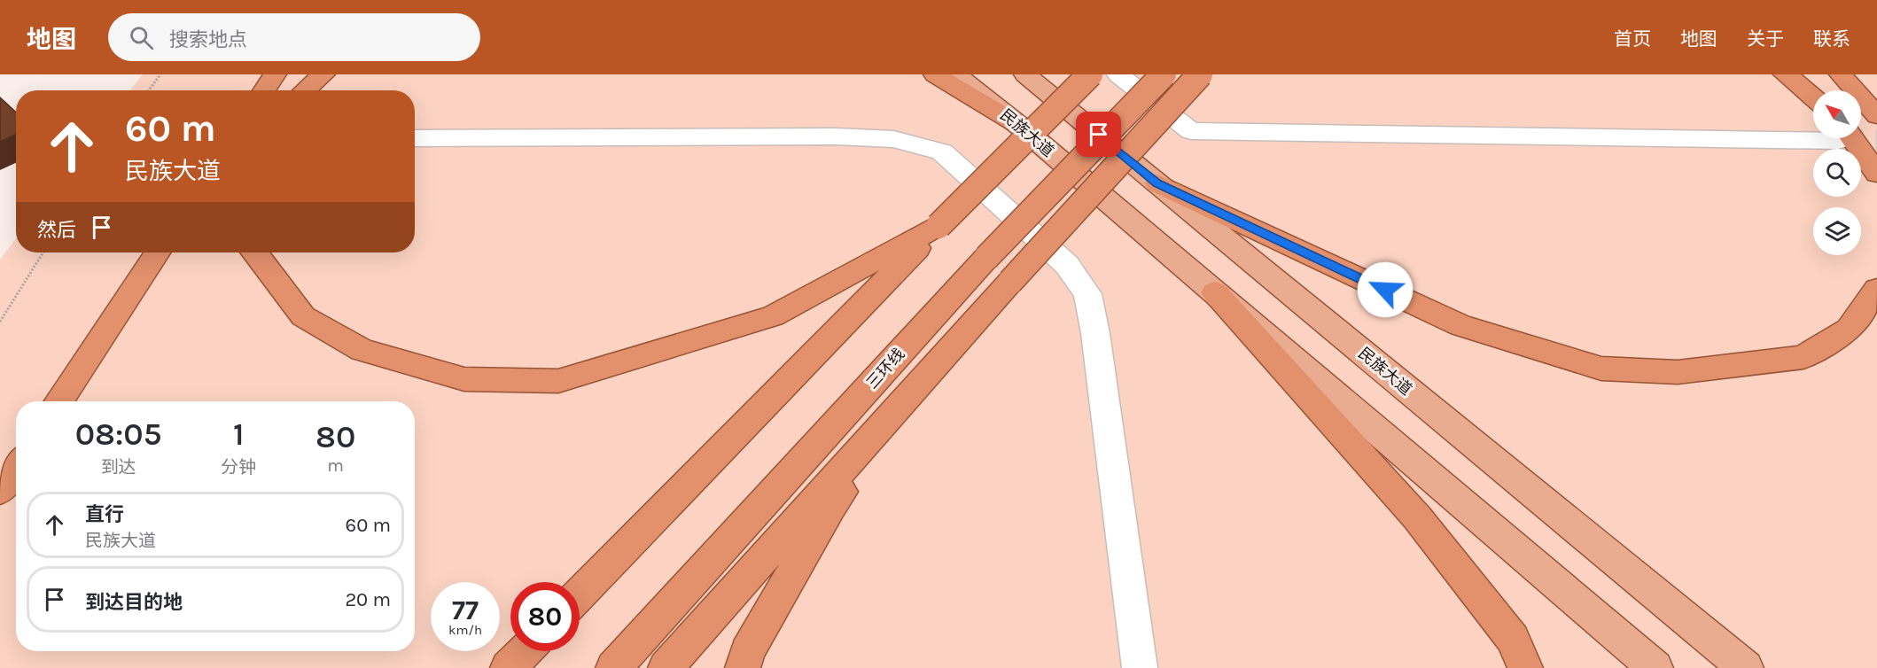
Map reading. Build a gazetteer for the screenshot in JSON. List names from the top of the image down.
{
  "streets": {
    "highway": ["三环线"],
    "main road": ["民族大道"]
  },
  "north": "top left",
  "page": {
    "header": "地图",
    "search": "搜索地点",
    "nav": [
      "首页",
      "地图",
      "关于",
      "联系"
    ],
    "turn": ["60 m", "民族大道"],
    "then": "然后",
    "eta": [
      "08:05",
      "到达",
      "1",
      "分钟",
      "80",
      "m"
    ],
    "list": [
      {
        "name": "直行",
        "note": "民族大道",
        "value": "60 m"
      },
      {
        "name": "到达目的地",
        "value": "20 m"
      }
    ],
    "speed": "77 km/h",
    "limit": "80"
  }
}
